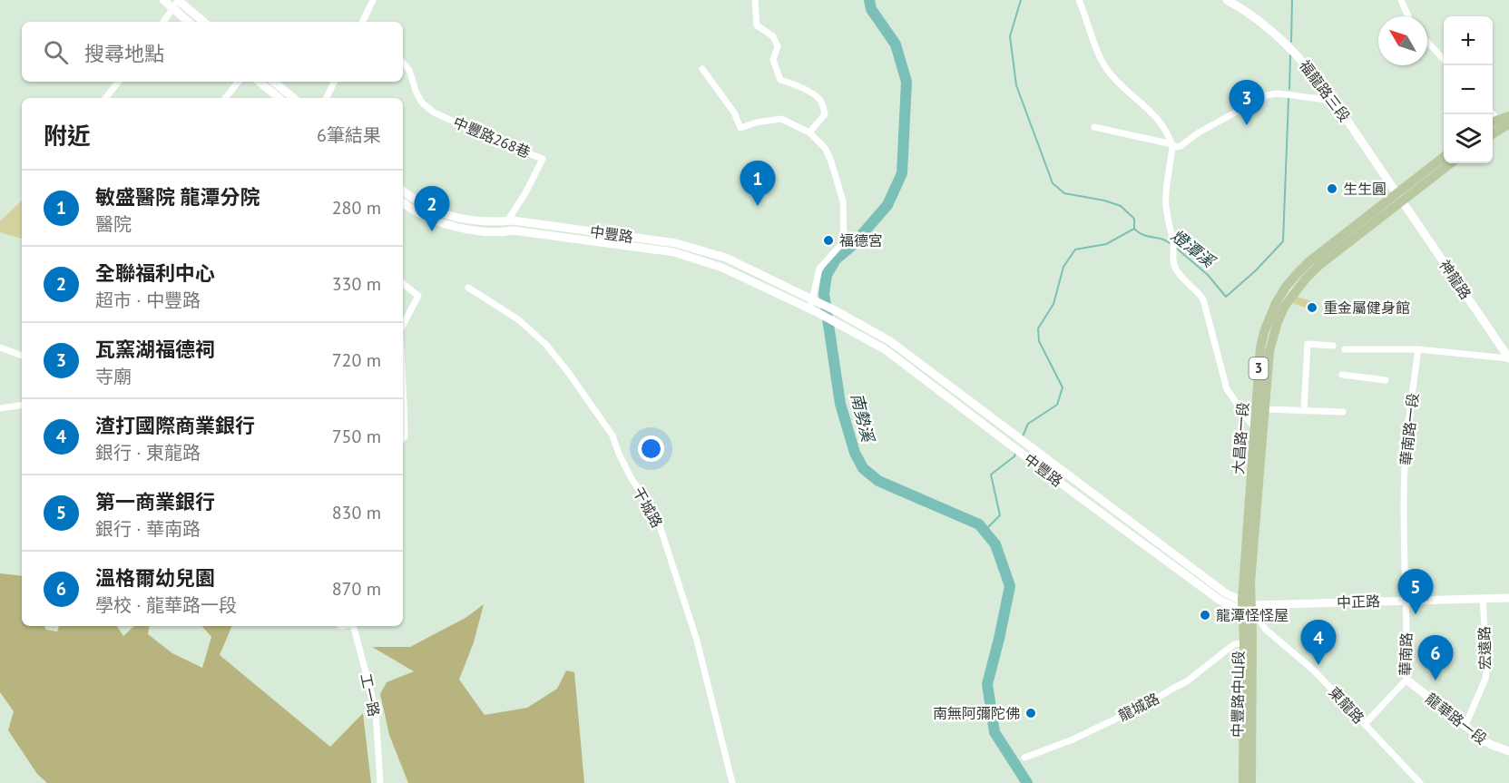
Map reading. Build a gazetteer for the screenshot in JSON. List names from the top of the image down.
{
  "streets": {
    "main road": [
      "福龍路三段",
      "中豐路",
      "神龍路",
      "3",
      "大昌路一段",
      "中正路",
      "中豐路中山段",
      "龍華路一段"
    ],
    "street": [
      "中豐路268巷",
      "華南路一段",
      "干城路",
      "宏遠路",
      "華南路",
      "工一路",
      "東龍路",
      "龍城路"
    ]
  },
  "crossings": [
    ["福龍路三段", "神龍路"],
    ["福龍路三段", "大昌路一段"],
    ["中豐路268巷", "中豐路"],
    ["中豐路", "大昌路一段"],
    ["中豐路", "中正路"],
    ["中豐路", "中豐路中山段"],
    ["中豐路", "東龍路"],
    ["神龍路", "大昌路一段"],
    ["華南路一段", "中正路"],
    ["華南路一段", "華南路"],
    ["大昌路一段", "中正路"],
    ["大昌路一段", "中豐路中山段"],
    ["大昌路一段", "東龍路"],
    ["中正路", "宏遠路"],
    ["中正路", "華南路"],
    ["中正路", "中豐路中山段"],
    ["中正路", "東龍路"],
    ["宏遠路", "龍華路一段"],
    ["華南路", "東龍路"],
    ["華南路", "龍華路一段"],
    ["中豐路中山段", "東龍路"],
    ["中豐路中山段", "龍城路"]
  ],
  "water": ["燈潭溪", "南勢溪"],
  "places": [
    "生生圓",
    "福德宮",
    "重金屬健身館",
    "龍潭怪怪屋",
    "南無阿彌陀佛"
  ],
  "north": "top left",
  "page": {
    "map_buttons": ["+", "−"],
    "search": "搜尋地點",
    "pins": [
      "3",
      "1",
      "2",
      "5",
      "4",
      "6"
    ],
    "heading": ["附近", "6筆結果"],
    "list": [
      {
        "mark": "1",
        "name": "敏盛醫院 龍潭分院",
        "note": "醫院",
        "value": "280 m"
      },
      {
        "mark": "2",
        "name": "全聯福利中心",
        "note": "超市 · 中豐路",
        "value": "330 m"
      },
      {
        "mark": "3",
        "name": "瓦窯湖福德祠",
        "note": "寺廟",
        "value": "720 m"
      },
      {
        "mark": "4",
        "name": "渣打國際商業銀行",
        "note": "銀行 · 東龍路",
        "value": "750 m"
      },
      {
        "mark": "5",
        "name": "第一商業銀行",
        "note": "銀行 · 華南路",
        "value": "830 m"
      },
      {
        "mark": "6",
        "name": "溫格爾幼兒園",
        "note": "學校 · 龍華路一段",
        "value": "870 m"
      }
    ]
  }
}
